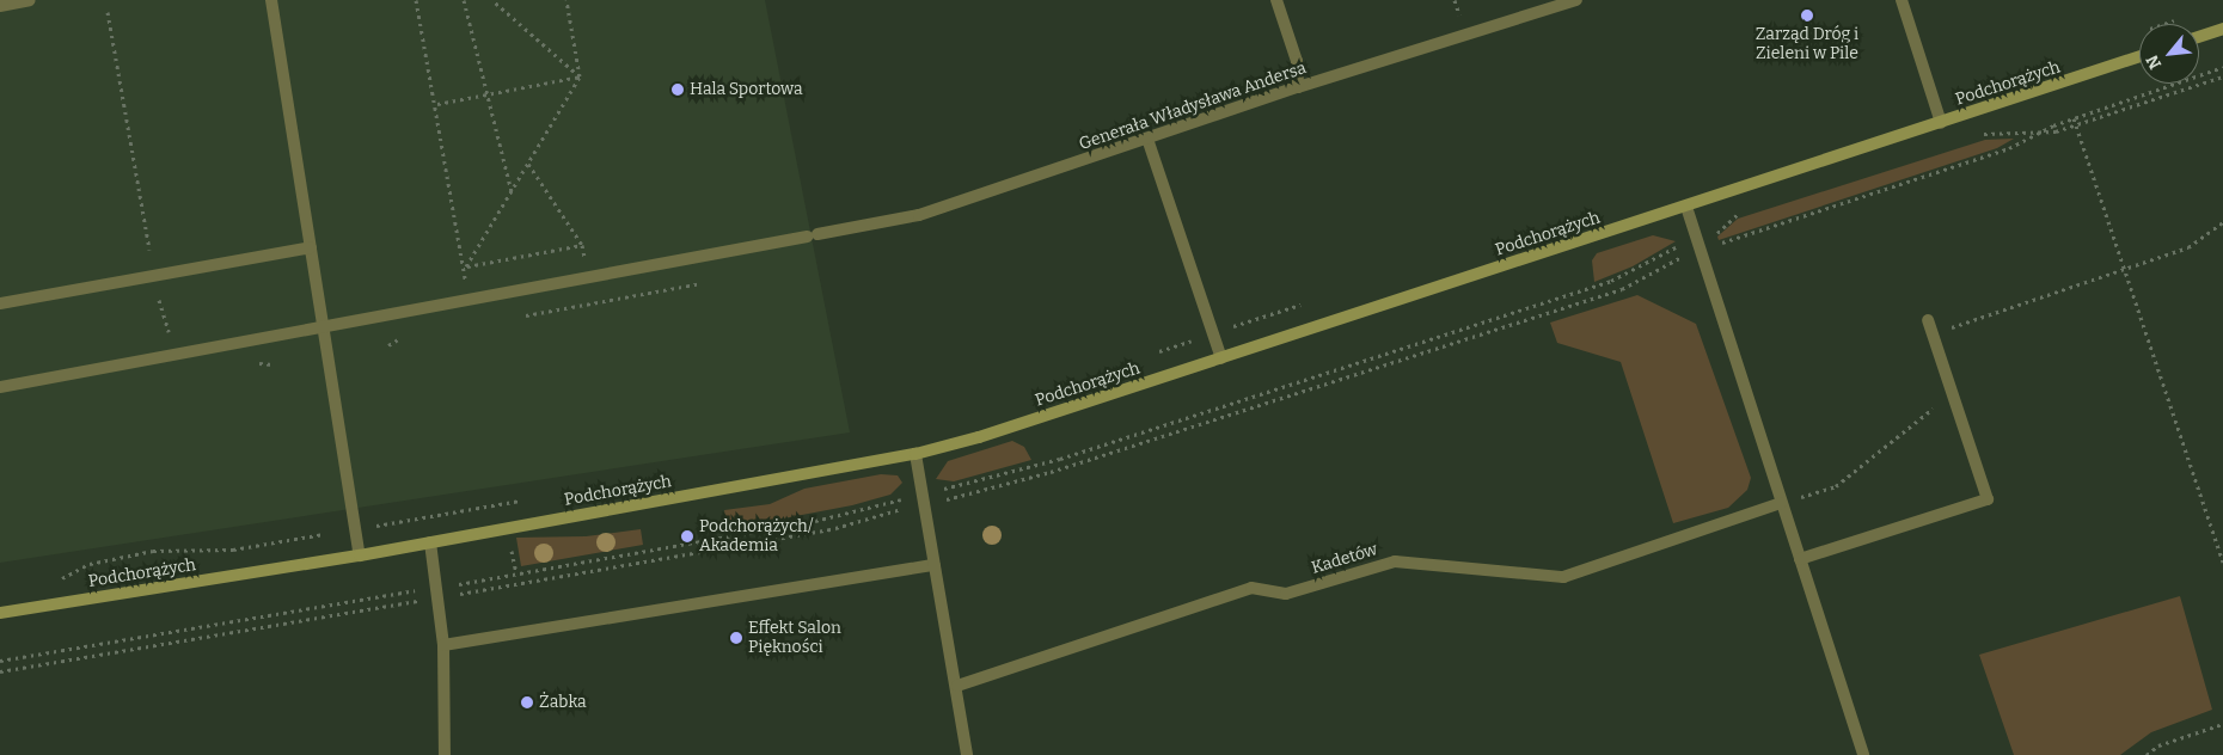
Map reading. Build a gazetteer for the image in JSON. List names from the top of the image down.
{
  "streets": {
    "street": ["Podchorążych", "Generała Władysława Andersa", "Kadetów"]
  },
  "places": [
    "Zarząd Dróg i Zieleni w Pile",
    "Hala Sportowa",
    "Podchorążych/ Akademia",
    "Effekt Salon Piękności",
    "Żabka"
  ],
  "north": "bottom left"
}
